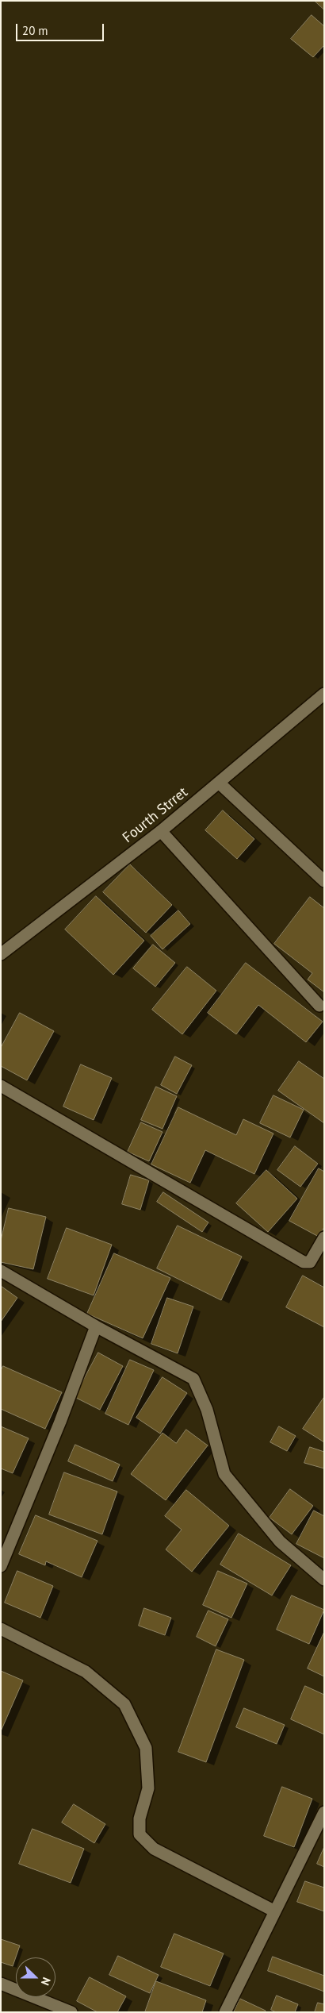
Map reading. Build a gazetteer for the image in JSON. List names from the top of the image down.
{
  "streets": {
    "street": ["Fourth Strret"]
  },
  "scale_bar": "20 m",
  "north": "right"
}
